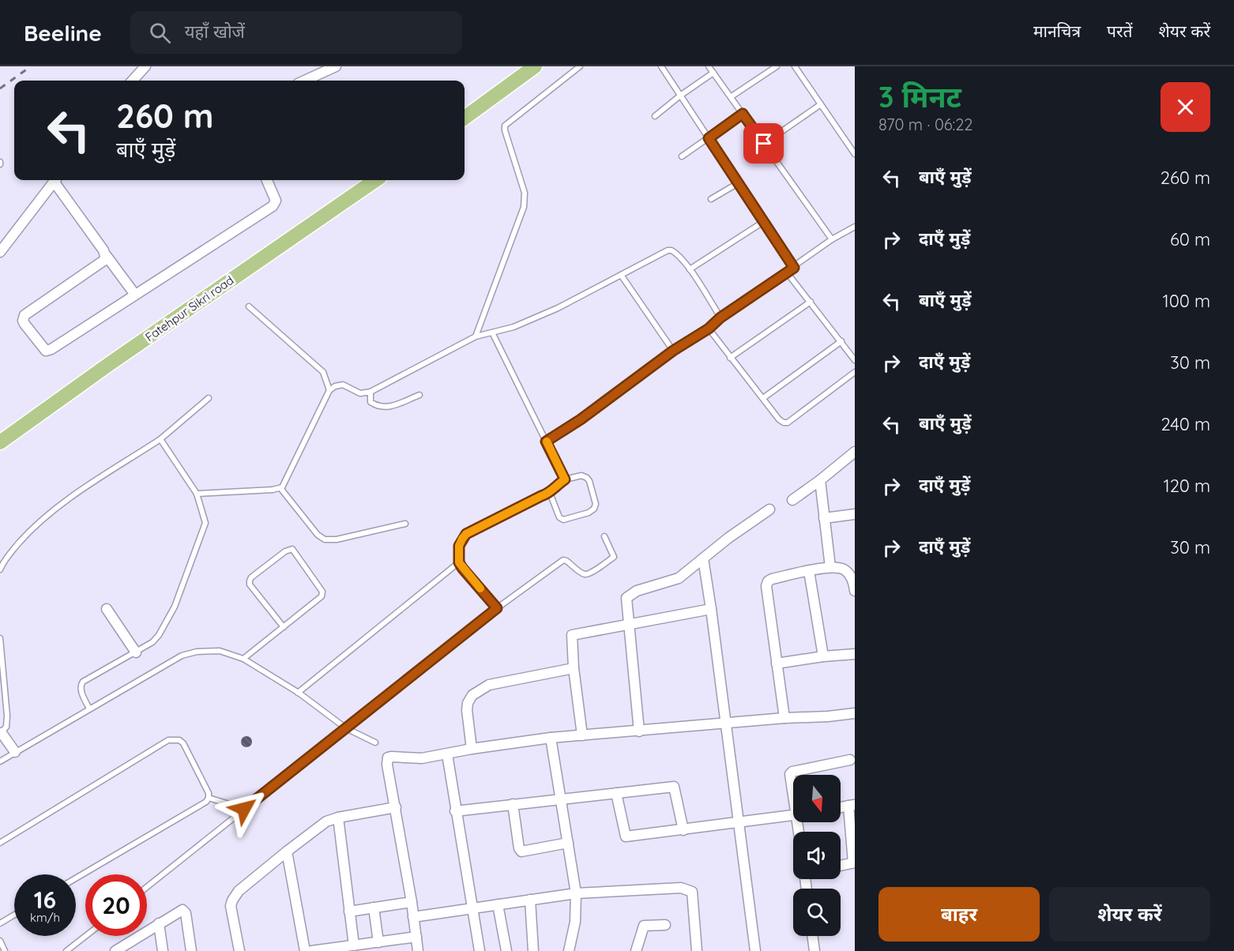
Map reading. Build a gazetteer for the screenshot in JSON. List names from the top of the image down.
{
  "streets": {
    "main road": ["Fatehpur Sikri road"]
  },
  "north": "bottom",
  "page": {
    "header": "Beeline",
    "search": "यहाँ खोजें",
    "nav": ["मानचित्र", "परतें", "शेयर करें"],
    "heading": ["3 मिनट", "870 m · 06:22"],
    "turn": ["260 m", "बाएँ मुड़ें"],
    "list": [
      {
        "name": "बाएँ मुड़ें",
        "value": "260 m"
      },
      {
        "name": "दाएँ मुड़ें",
        "value": "60 m"
      },
      {
        "name": "बाएँ मुड़ें",
        "value": "100 m"
      },
      {
        "name": "दाएँ मुड़ें",
        "value": "30 m"
      },
      {
        "name": "बाएँ मुड़ें",
        "value": "240 m"
      },
      {
        "name": "दाएँ मुड़ें",
        "value": "120 m"
      },
      {
        "name": "दाएँ मुड़ें",
        "value": "30 m"
      }
    ],
    "speed": "16 km/h",
    "limit": "20",
    "buttons": ["बाहर", "शेयर करें"]
  }
}
